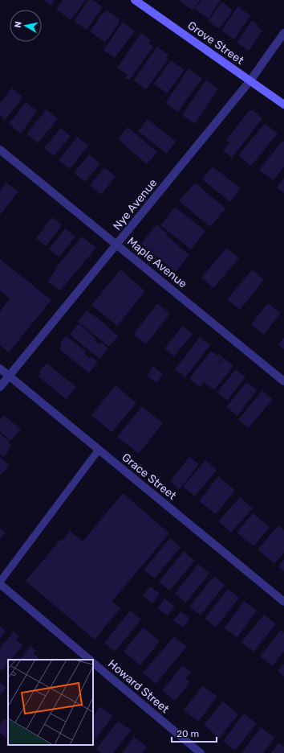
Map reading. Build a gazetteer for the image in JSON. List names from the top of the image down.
{
  "streets": {
    "main road": ["Grove Street"],
    "street": [
      "Nye Avenue",
      "Maple Avenue",
      "Grace Street",
      "Howard Street"
    ]
  },
  "crossings": [
    ["Grove Street", "Nye Avenue"],
    ["Nye Avenue", "Maple Avenue"],
    ["Nye Avenue", "Grace Street"]
  ],
  "scale_bar": "20 m",
  "north": "left"
}
